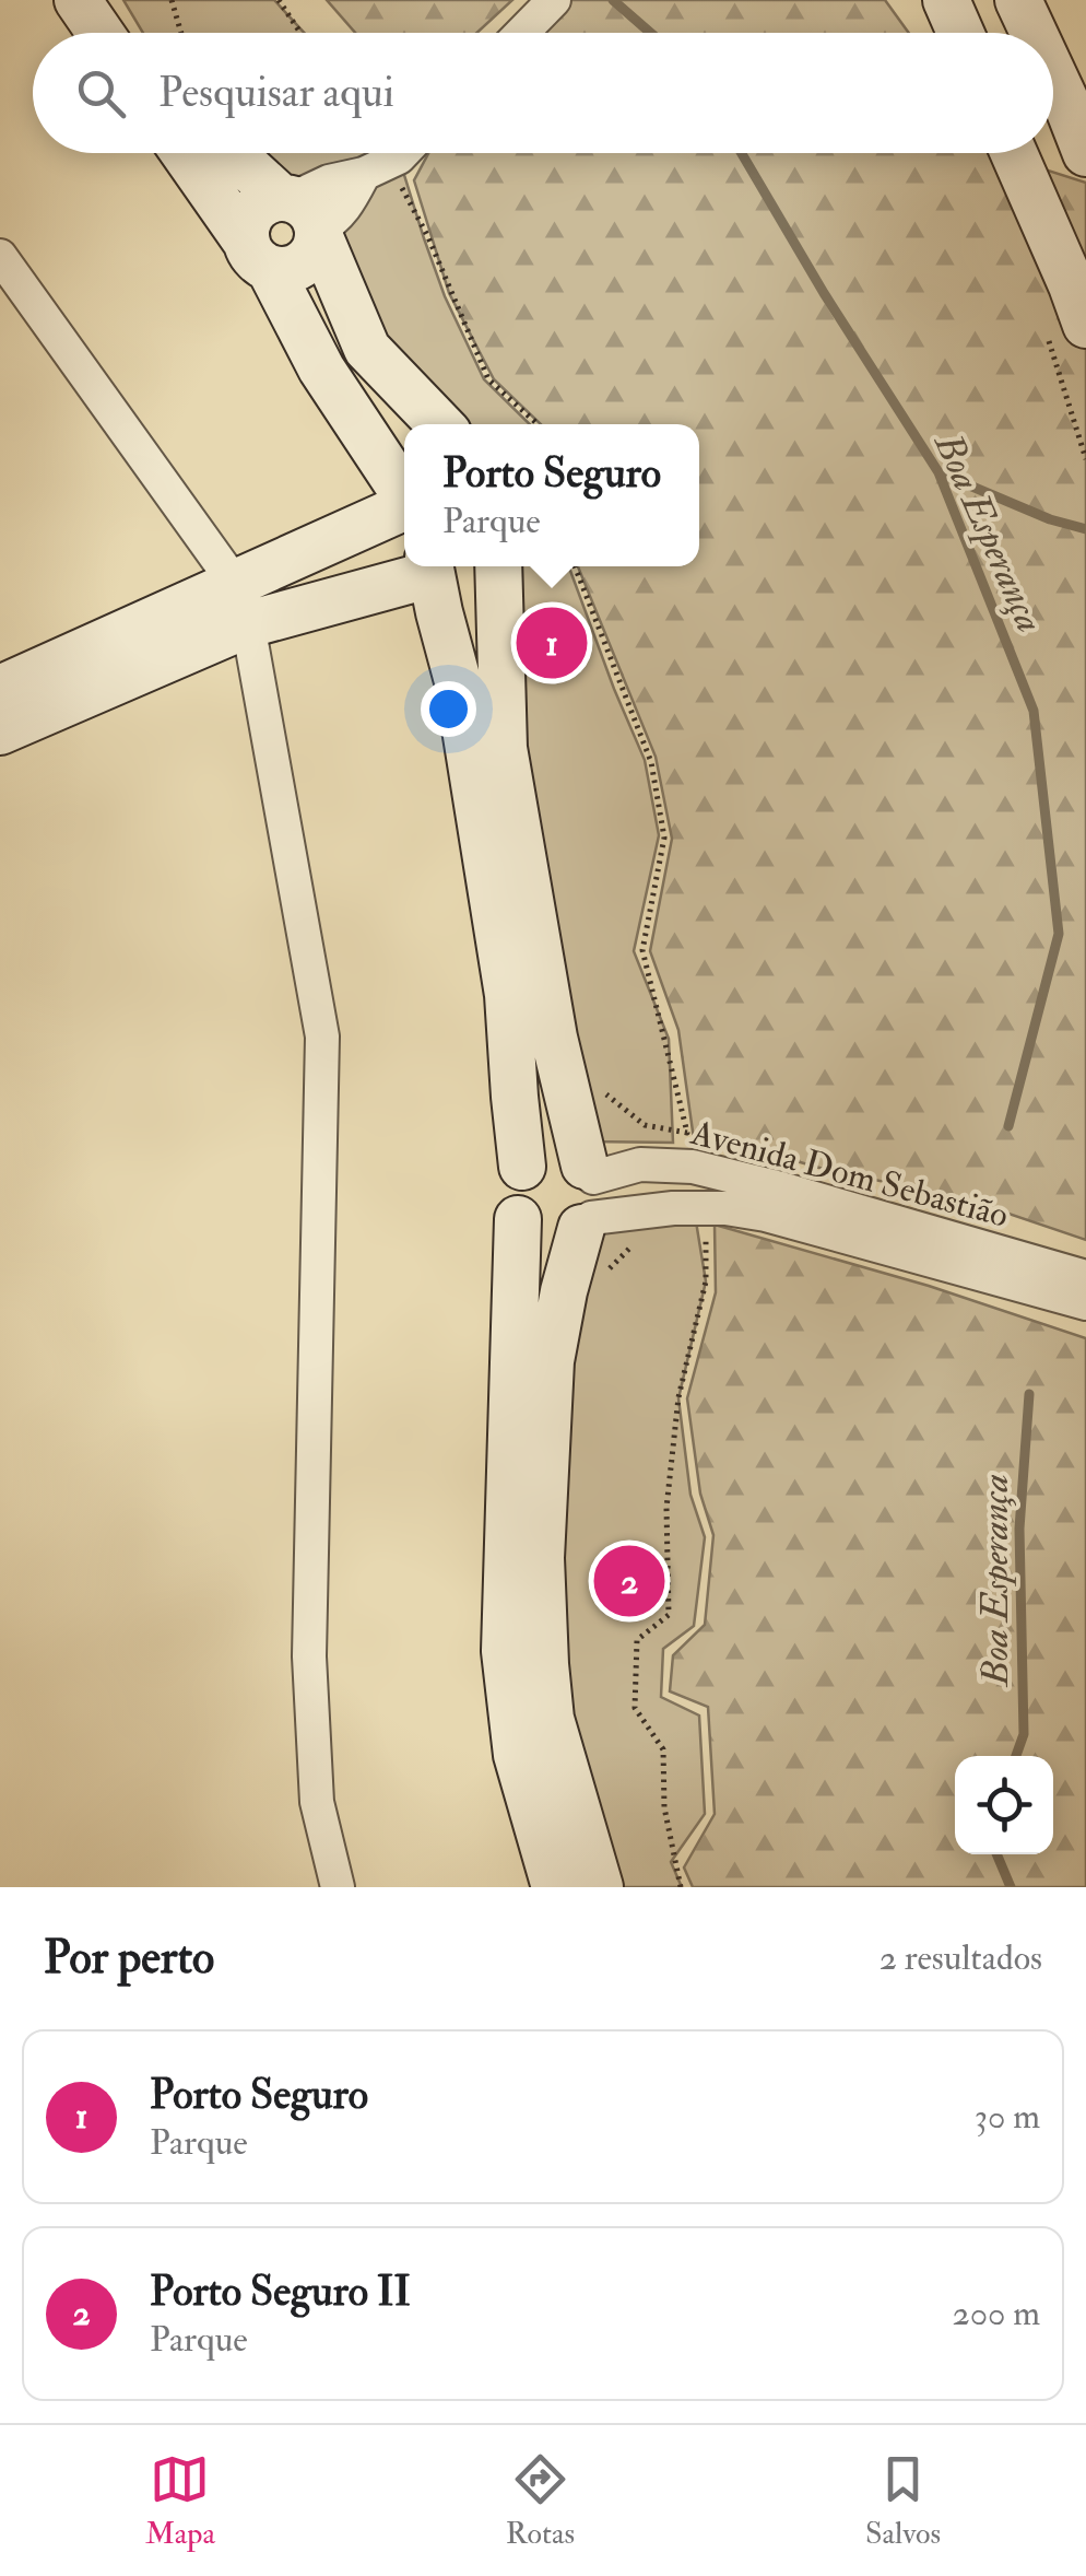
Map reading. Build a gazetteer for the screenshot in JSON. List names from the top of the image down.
{
  "streets": {
    "street": ["Avenida Dom Sebastião"]
  },
  "water": ["Boa Esperança"],
  "page": {
    "search": "Pesquisar aqui",
    "popup": ["Porto Seguro", "Parque"],
    "pins": ["1", "2"],
    "heading": ["Por perto", "2 resultados"],
    "list": [
      {
        "mark": "1",
        "name": "Porto Seguro",
        "note": "Parque",
        "value": "30 m"
      },
      {
        "mark": "2",
        "name": "Porto Seguro II",
        "note": "Parque",
        "value": "200 m"
      }
    ],
    "nav": ["Mapa", "Rotas", "Salvos"]
  }
}
